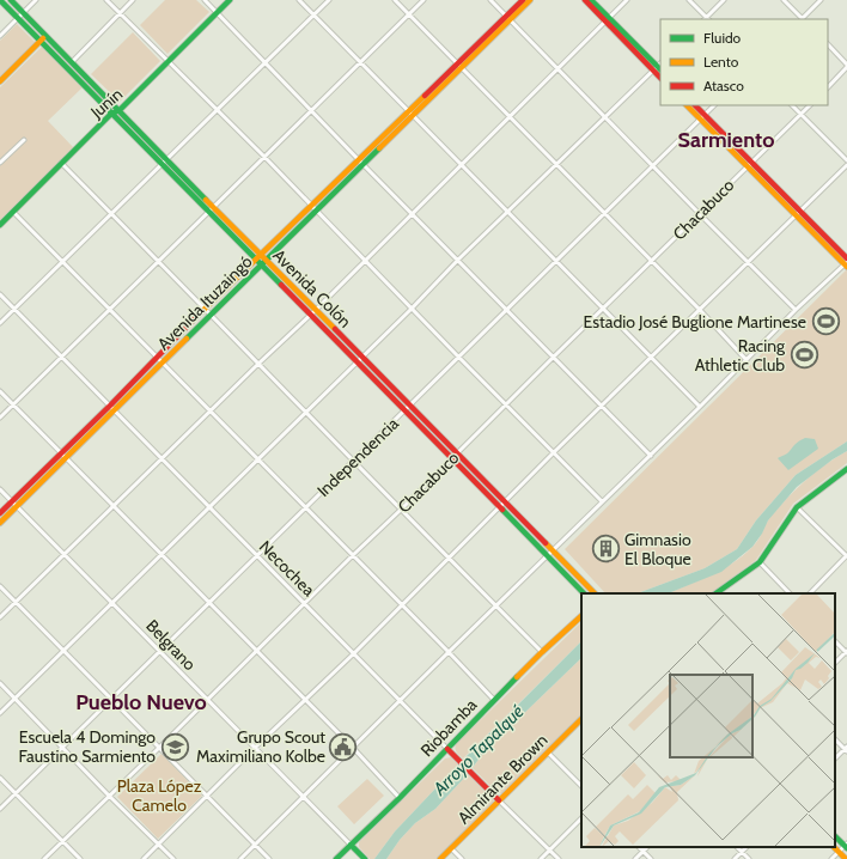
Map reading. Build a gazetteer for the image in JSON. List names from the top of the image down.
{
  "streets": {
    "main road": [
      "Junín",
      "Avenida Colón",
      "Avenida Ituzaingó",
      "Necochea",
      "Belgrano",
      "Riobamba",
      "Almirante Brown"
    ],
    "street": ["Chacabuco", "Independencia"]
  },
  "crossings": [
    ["Junín", "Avenida Colón"],
    ["Chacabuco", "Avenida Colón"],
    ["Chacabuco", "Necochea"],
    ["Chacabuco", "Belgrano"],
    ["Avenida Colón", "Avenida Ituzaingó"],
    ["Avenida Colón", "Independencia"],
    ["Avenida Ituzaingó", "Necochea"],
    ["Avenida Ituzaingó", "Belgrano"],
    ["Independencia", "Necochea"],
    ["Independencia", "Belgrano"],
    ["Necochea", "Riobamba"],
    ["Necochea", "Almirante Brown"],
    ["Belgrano", "Riobamba"]
  ],
  "districts": ["Sarmiento", "Pueblo Nuevo"],
  "water": ["Arroyo Tapalqué"],
  "parks": ["Plaza López Camelo"],
  "places": {
    "sports": ["Estadio José Buglione Martinese", "Racing Athletic Club"],
    "building": ["Gimnasio El Bloque"],
    "school or university": ["Escuela 4 Domingo Faustino Sarmiento"],
    "public building": ["Grupo Scout Maximiliano Kolbe"]
  },
  "legend": ["Fluido", "Lento", "Atasco"]
}
